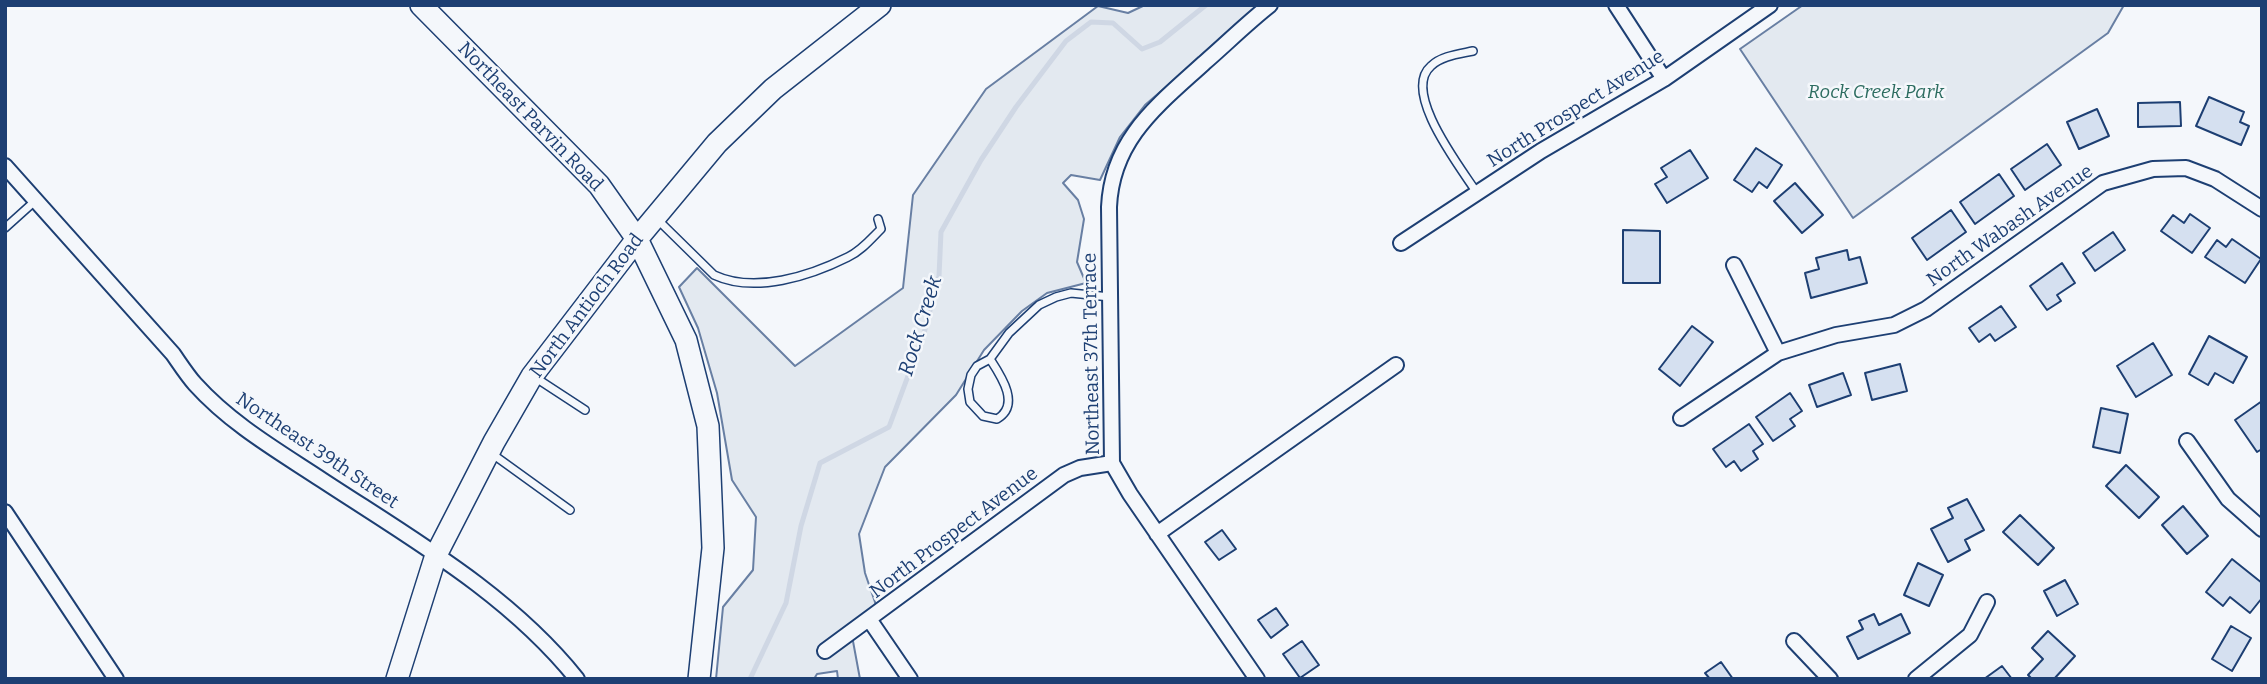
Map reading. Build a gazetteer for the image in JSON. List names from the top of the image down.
{
  "streets": {
    "street": [
      "North Prospect Avenue",
      "Northeast Parvin Road",
      "North Wabash Avenue",
      "North Antioch Road",
      "Northeast 37th Terrace",
      "Northeast 39th Street"
    ]
  },
  "crossings": [
    ["North Prospect Avenue", "Northeast 37th Terrace"],
    ["Northeast Parvin Road", "North Antioch Road"],
    ["North Antioch Road", "Northeast 39th Street"]
  ],
  "water": ["Rock Creek"],
  "parks": ["Rock Creek Park"]
}
